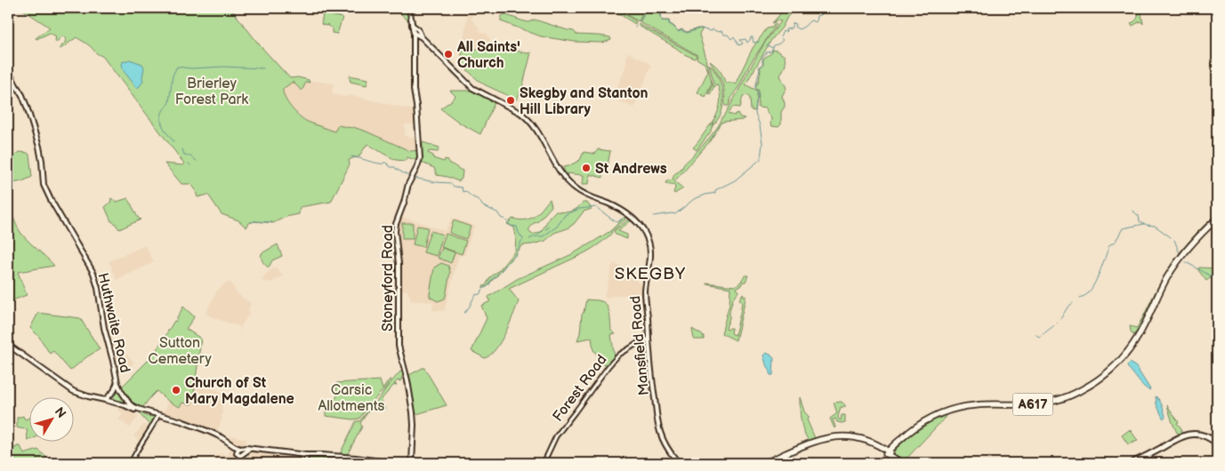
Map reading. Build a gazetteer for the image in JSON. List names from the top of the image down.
{
  "streets": {
    "highway": ["A617"],
    "main road": ["Stoneyford Road", "Huthwaite Road", "Mansfield Road"],
    "street": ["Forest Road"]
  },
  "crossings": [
    ["Stoneyford Road", "Mansfield Road"],
    ["Mansfield Road", "Forest Road"]
  ],
  "districts": ["SKEGBY"],
  "parks": ["Brierley Forest Park", "Sutton Cemetery", "Carsic Allotments"],
  "places": [
    "All Saints' Church",
    "Skegby and Stanton Hill Library",
    "St Andrews",
    "Church of St Mary Magdalene"
  ],
  "north": "top right"
}
